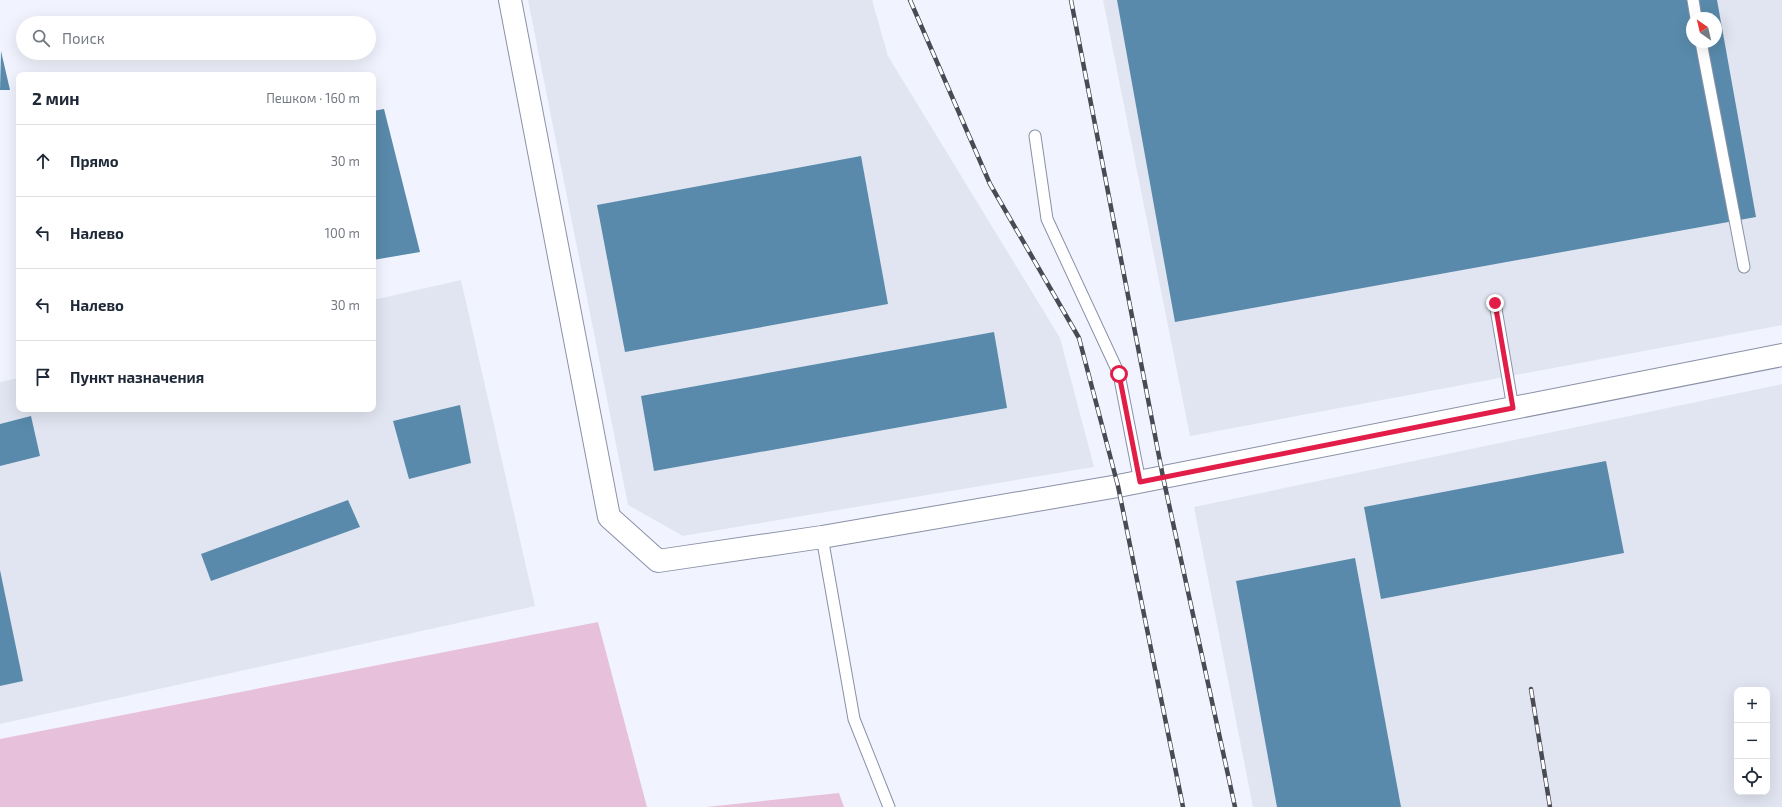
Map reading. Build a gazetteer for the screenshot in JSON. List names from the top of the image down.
{
  "north": "top left",
  "page": {
    "search": "Поиск",
    "heading": ["2 мин", "Пешком · 160 m"],
    "list": [
      ["Прямо", "30 m"],
      ["Налево", "100 m"],
      ["Налево", "30 m"],
      "Пункт назначения"
    ],
    "map_buttons": ["+", "−"]
  }
}
